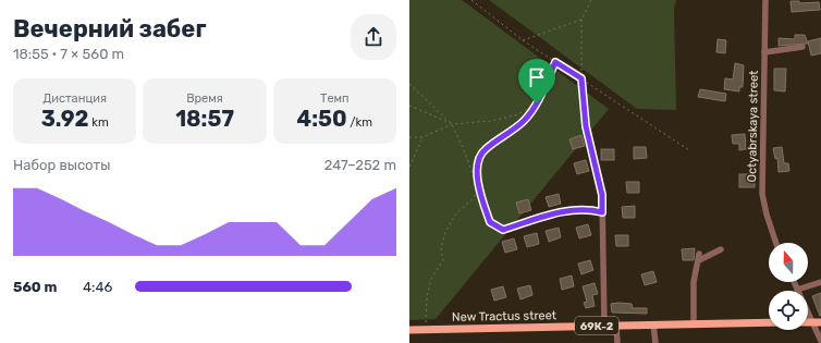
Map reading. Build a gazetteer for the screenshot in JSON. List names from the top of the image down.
{
  "streets": {
    "main road": ["New Tractus street", "69К-2"],
    "street": ["Octyabrskaya street"]
  },
  "north": "top",
  "page": {
    "heading": ["Вечерний забег", "18:55 · 7 × 560 m"],
    "stats": [
      ["Дистанция", "3.92 km"],
      ["Время", "18:57"],
      ["Темп", "4:50 /km"]
    ],
    "chart": ["Набор высоты", "247–252 m"],
    "list": [
      {
        "name": "560 m",
        "note": "4:46"
      }
    ]
  }
}
